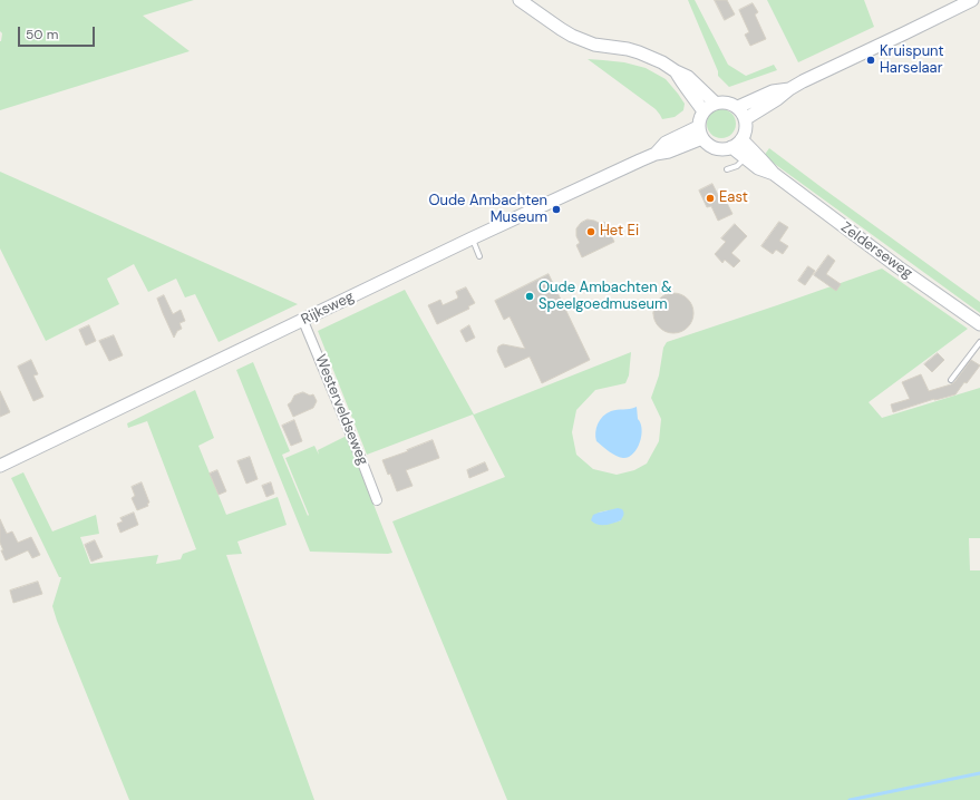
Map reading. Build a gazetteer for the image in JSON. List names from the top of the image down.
{
  "streets": {
    "main road": ["Zelderseweg", "Rijksweg"],
    "street": ["Westerveldseweg"]
  },
  "crossings": [
    ["Zelderseweg", "Rijksweg"],
    ["Rijksweg", "Westerveldseweg"]
  ],
  "places": [
    "Kruispunt Harselaar",
    "East",
    "Oude Ambachten Museum",
    "Het Ei",
    "Oude Ambachten & Speelgoedmuseum"
  ],
  "scale_bar": "50 m"
}
